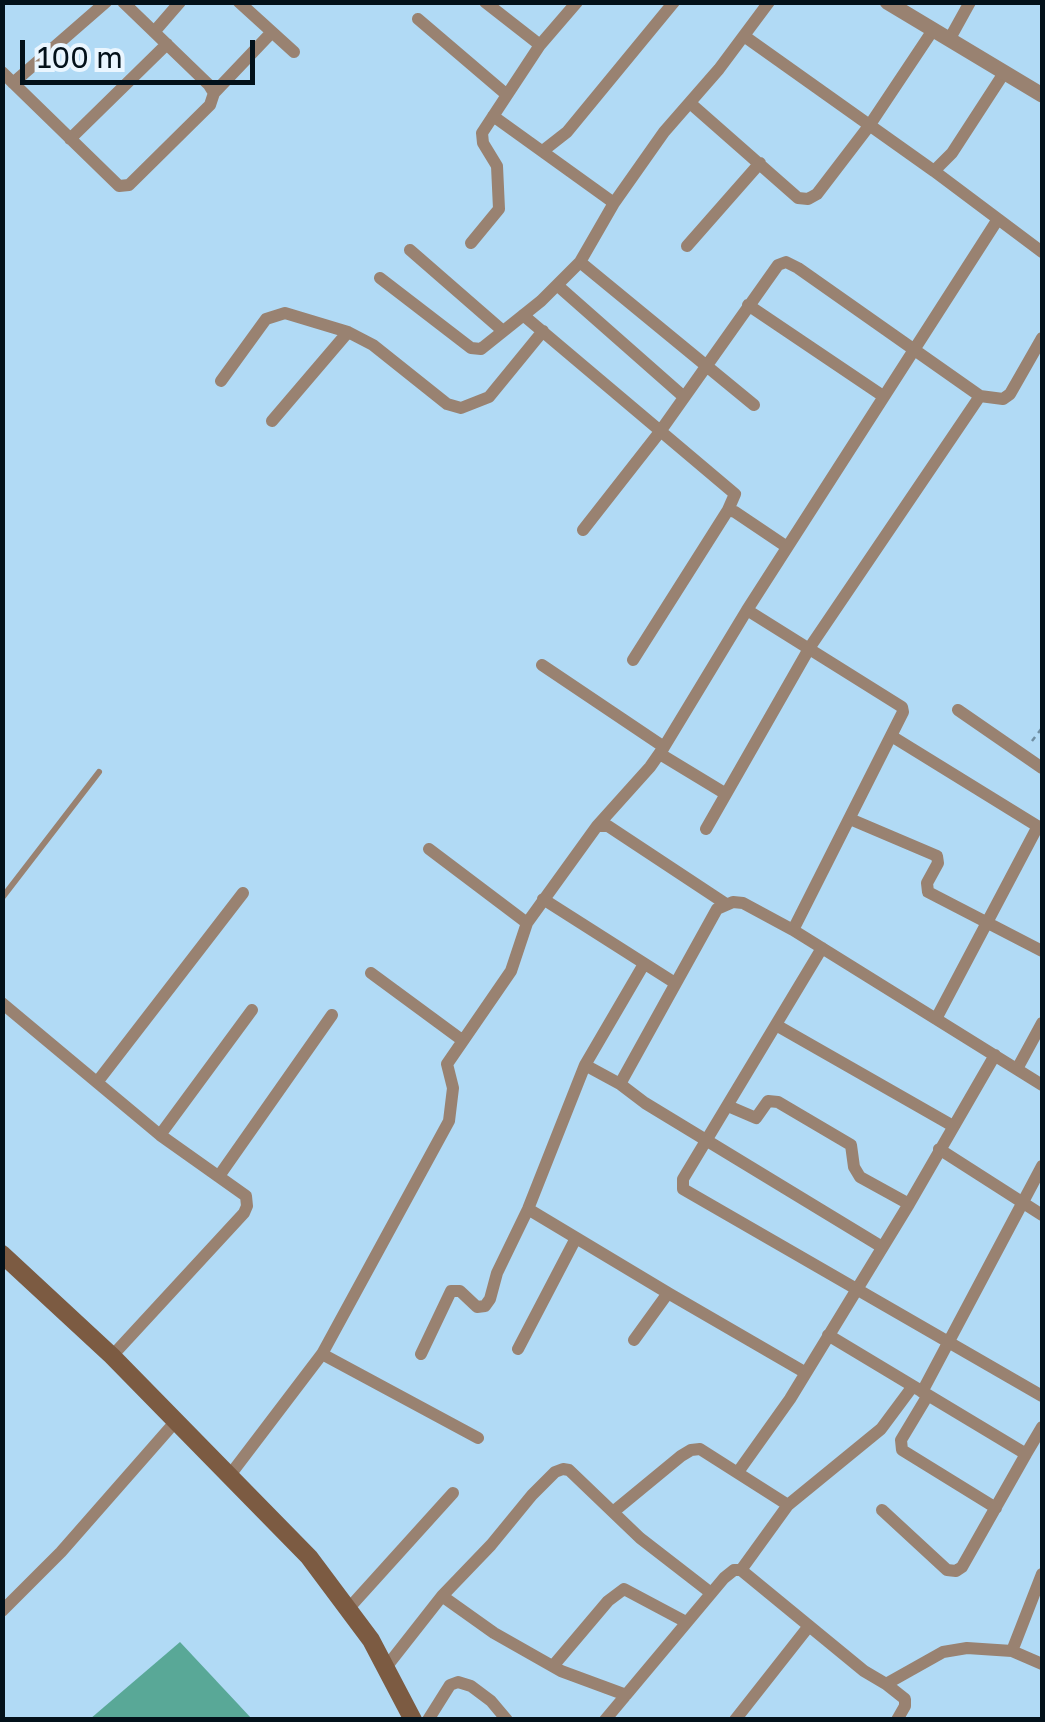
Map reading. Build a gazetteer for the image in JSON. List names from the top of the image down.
{
  "scale_bar": "100 m"
}
